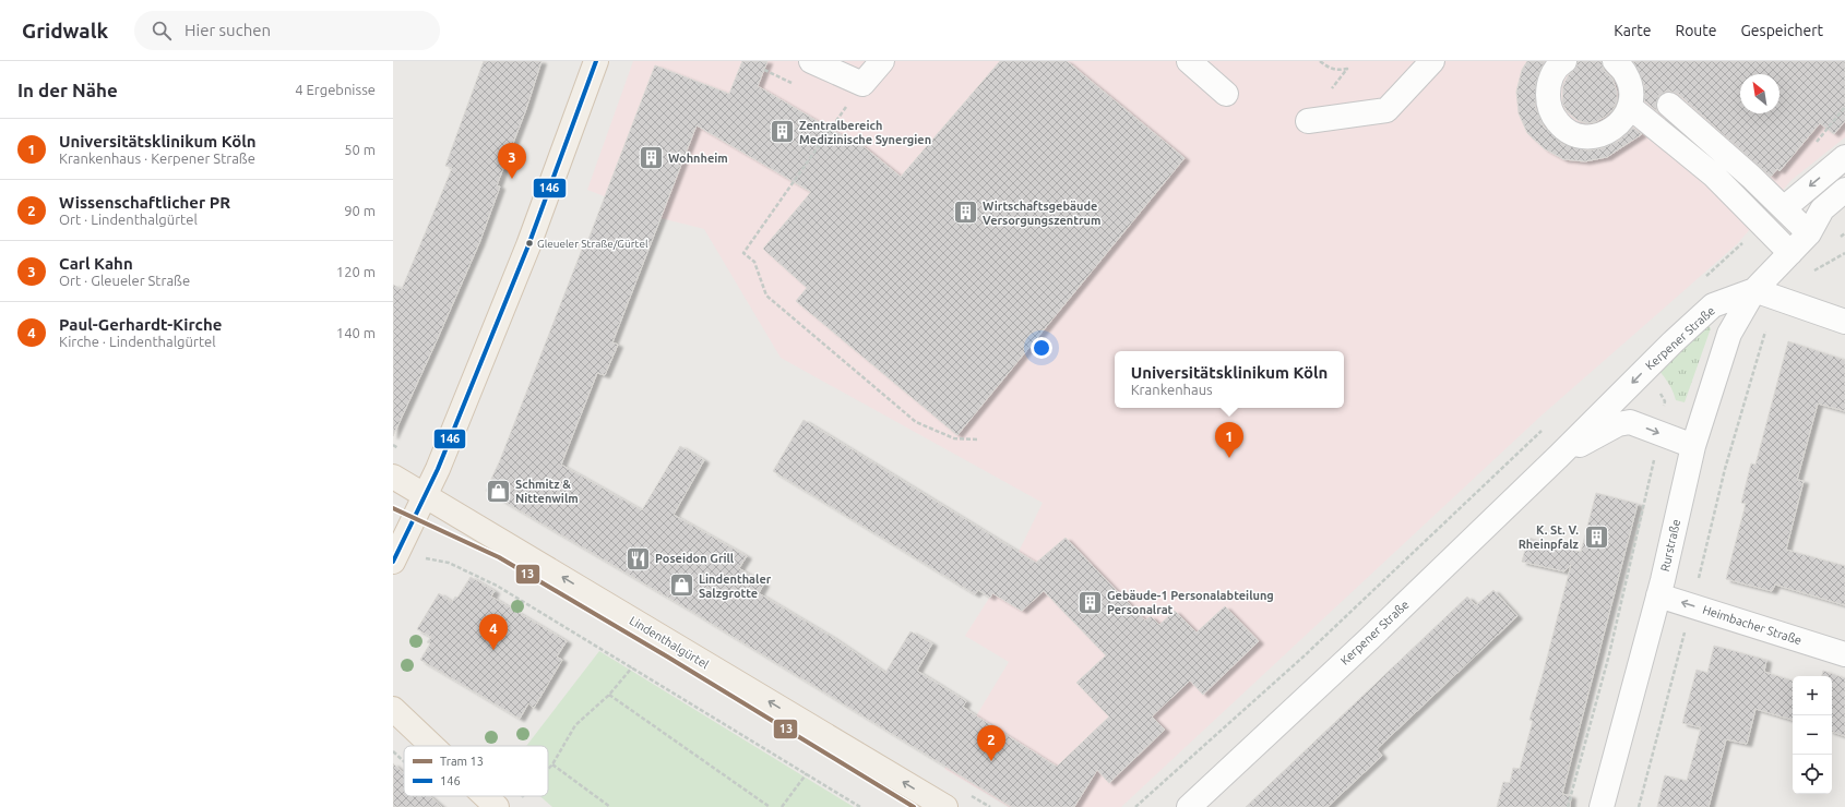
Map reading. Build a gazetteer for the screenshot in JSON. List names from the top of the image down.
{
  "streets": {
    "main road": ["Lindenthalgürtel"],
    "street": ["Kerpener Straße", "Rurstraße", "Heimbacher Straße"]
  },
  "crossings": [
    ["Kerpener Straße", "Rurstraße"],
    ["Rurstraße", "Heimbacher Straße"]
  ],
  "one_way": ["Lindenthalgürtel"],
  "places": {
    "building": [
      "Zentralbereich Medizinische Synergien",
      "Wohnheim",
      "Wirtschaftsgebäude Versorgungszentrum",
      "K. St. V. Rheinpfalz",
      "Gebäude-1 Personalabteilung Personalrat"
    ],
    "other": ["Gleueler Straße/Gürtel"],
    "shop": ["Schmitz & Nittenwilm", "Lindenthaler Salzgrotte"],
    "restaurant": ["Poseidon Grill"]
  },
  "lines": ["transit line 146", "tram line 13"],
  "legend": ["Tram 13", "146"],
  "north": "top left",
  "page": {
    "header": "Gridwalk",
    "search": "Hier suchen",
    "nav": ["Karte", "Route", "Gespeichert"],
    "heading": ["In der Nähe", "4 Ergebnisse"],
    "list": [
      {
        "mark": "1",
        "name": "Universitätsklinikum Köln",
        "note": "Krankenhaus · Kerpener Straße",
        "value": "50 m"
      },
      {
        "mark": "2",
        "name": "Wissenschaftlicher PR",
        "note": "Ort · Lindenthalgürtel",
        "value": "90 m"
      },
      {
        "mark": "3",
        "name": "Carl Kahn",
        "note": "Ort · Gleueler Straße",
        "value": "120 m"
      },
      {
        "mark": "4",
        "name": "Paul-Gerhardt-Kirche",
        "note": "Kirche · Lindenthalgürtel",
        "value": "140 m"
      }
    ],
    "pins": [
      "3",
      "1",
      "4",
      "2"
    ],
    "popup": ["Universitätsklinikum Köln", "Krankenhaus"],
    "map_buttons": ["+", "−"]
  }
}
